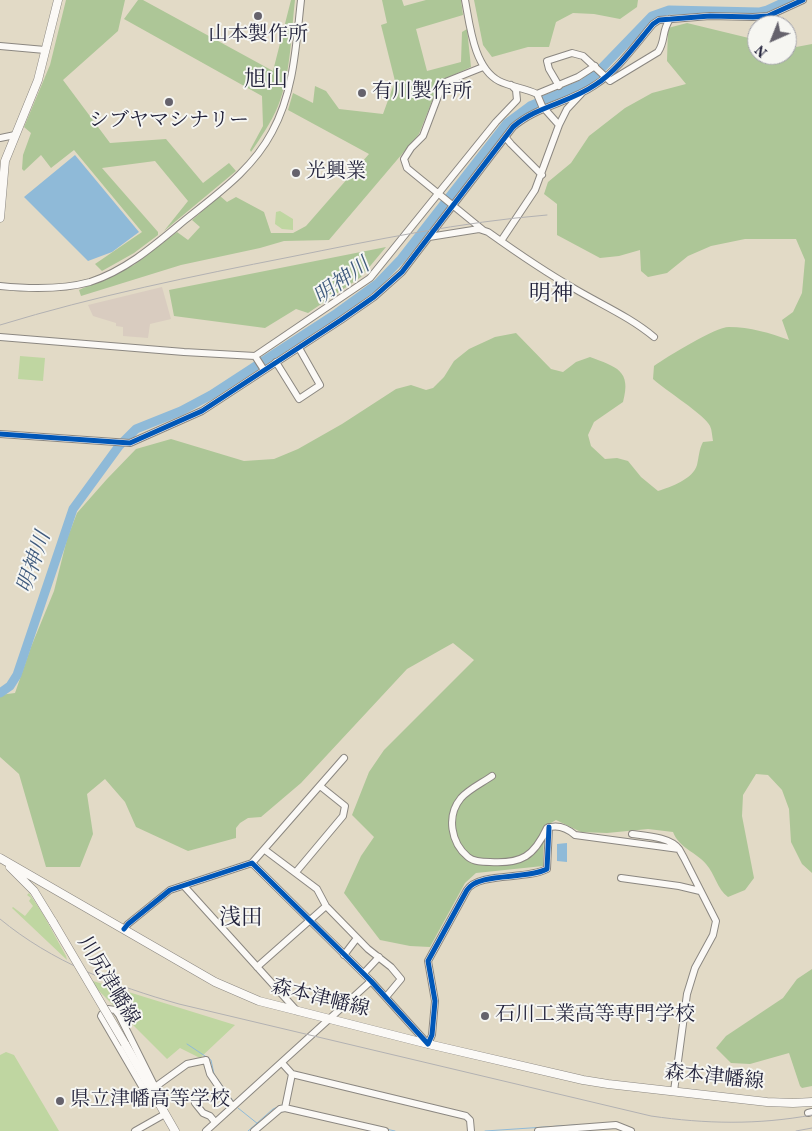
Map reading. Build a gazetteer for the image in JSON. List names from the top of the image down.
{
  "streets": {
    "main road": ["川尻津幡線", "森本津幡線"]
  },
  "crossings": [
    ["川尻津幡線", "森本津幡線"]
  ],
  "districts": ["旭山", "明神", "浅田"],
  "water": ["明神川"],
  "places": [
    "山本製作所",
    "有川製作所",
    "シブヤマシナリー",
    "光興業",
    "石川工業高等専門学校",
    "県立津幡高等学校"
  ],
  "north": "bottom left"
}
